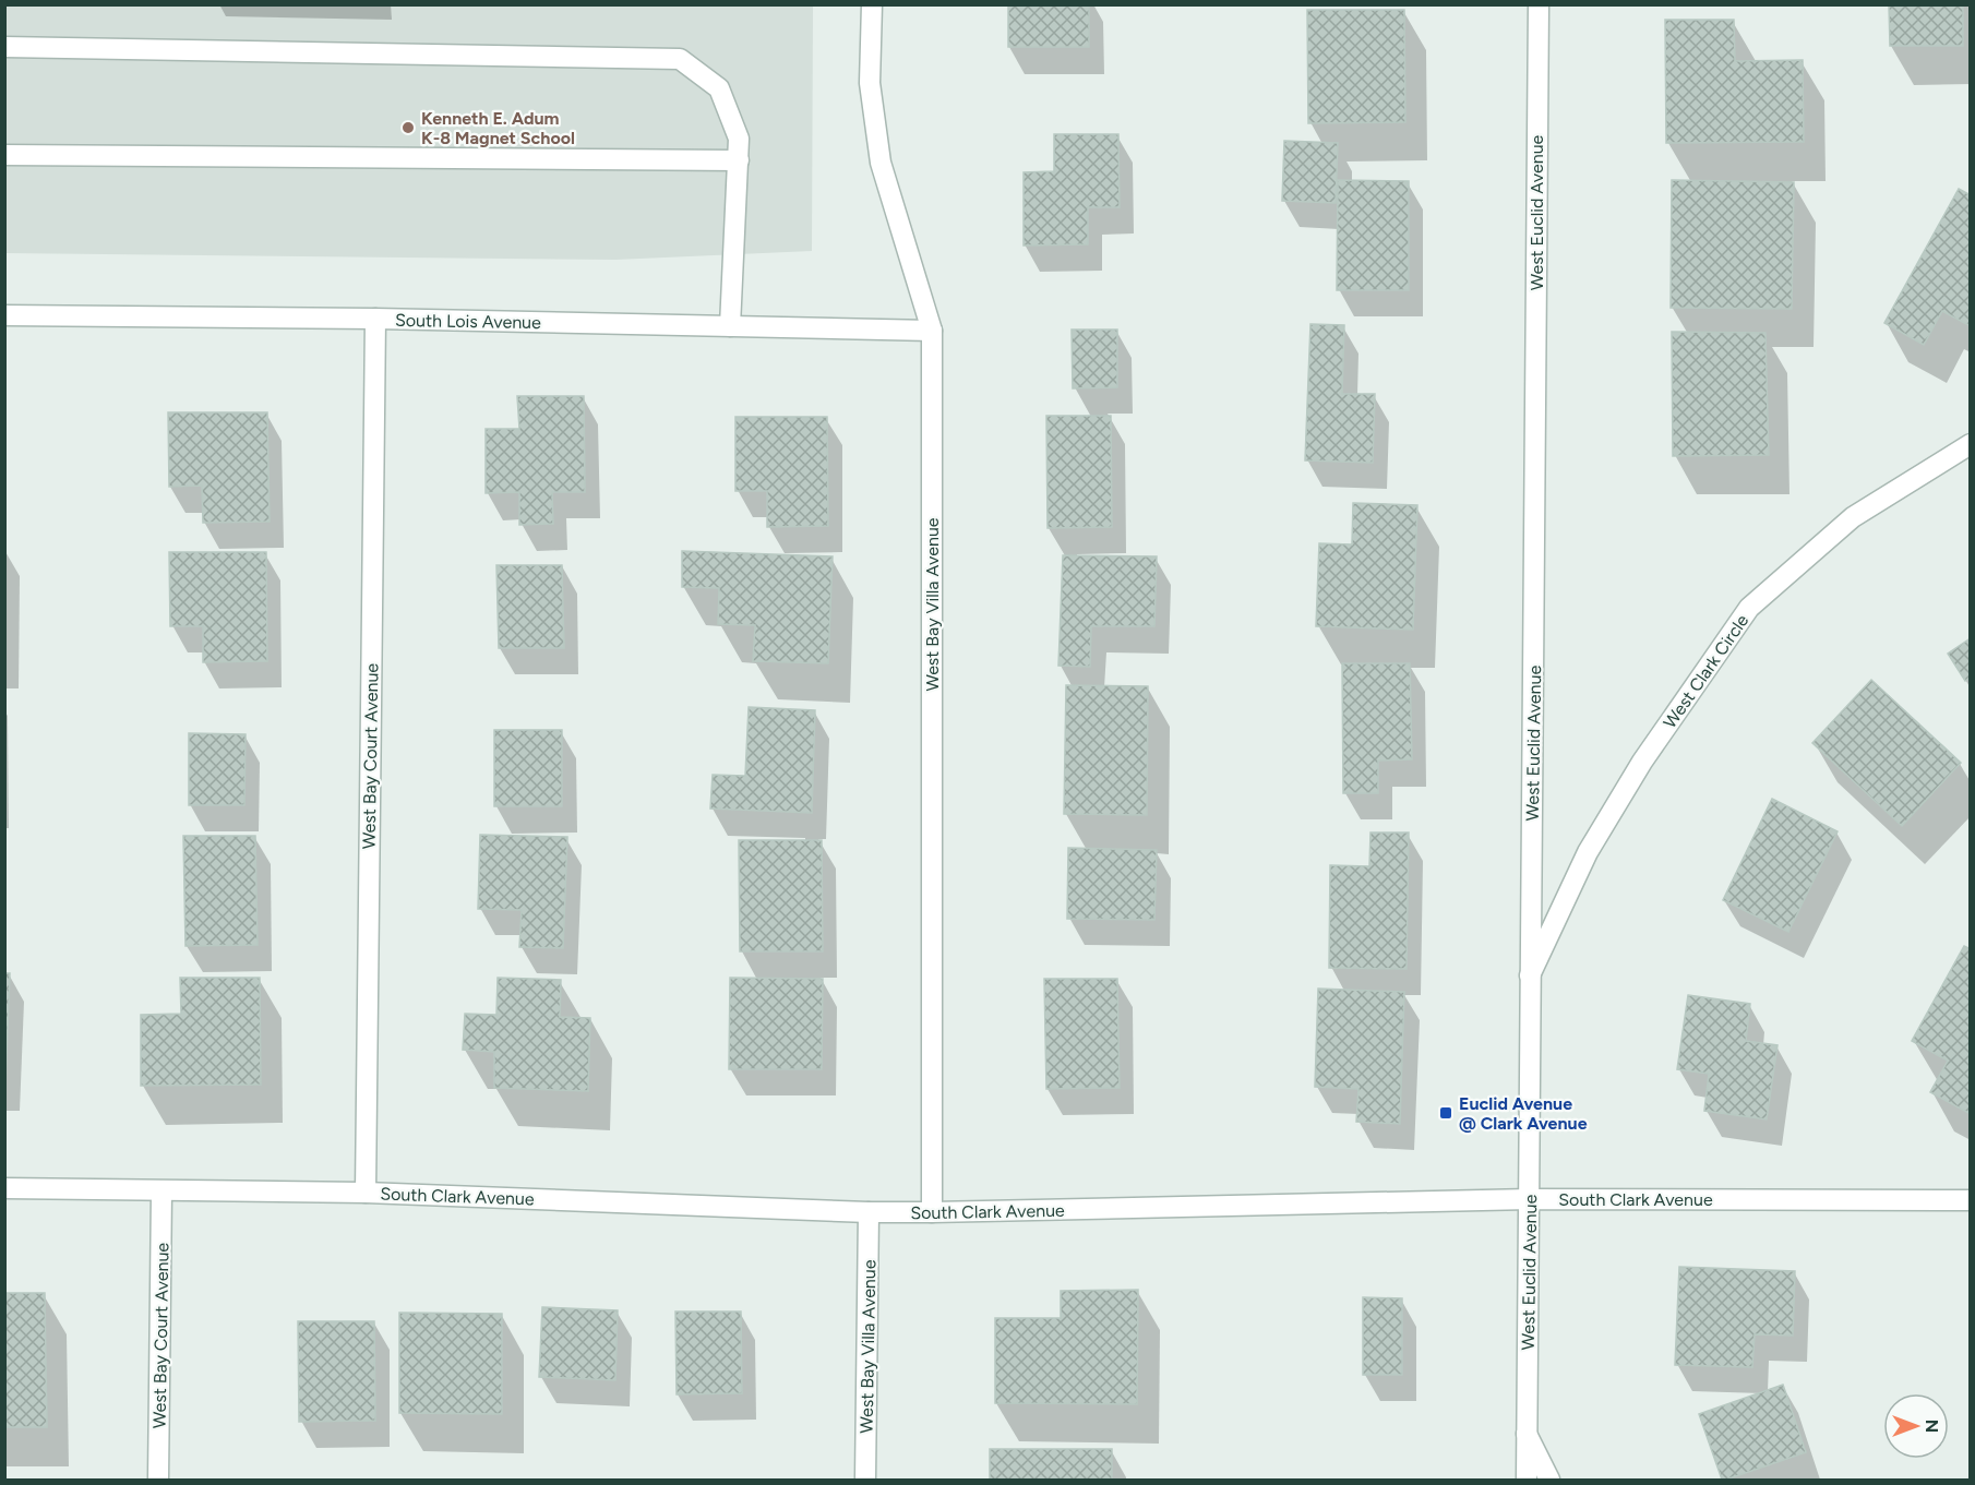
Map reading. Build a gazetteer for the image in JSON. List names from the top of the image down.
{
  "streets": {
    "street": [
      "West Euclid Avenue",
      "South Lois Avenue",
      "West Bay Villa Avenue",
      "West Clark Circle",
      "West Bay Court Avenue",
      "South Clark Avenue"
    ]
  },
  "crossings": [
    ["West Euclid Avenue", "West Clark Circle"],
    ["West Euclid Avenue", "South Clark Avenue"],
    ["South Lois Avenue", "West Bay Villa Avenue"],
    ["South Lois Avenue", "West Bay Court Avenue"],
    ["West Bay Villa Avenue", "South Clark Avenue"],
    ["West Bay Court Avenue", "South Clark Avenue"]
  ],
  "places": {
    "other": ["Kenneth E. Adum K-8 Magnet School"],
    "transit": ["Euclid Avenue @ Clark Avenue"]
  },
  "north": "right"
}
